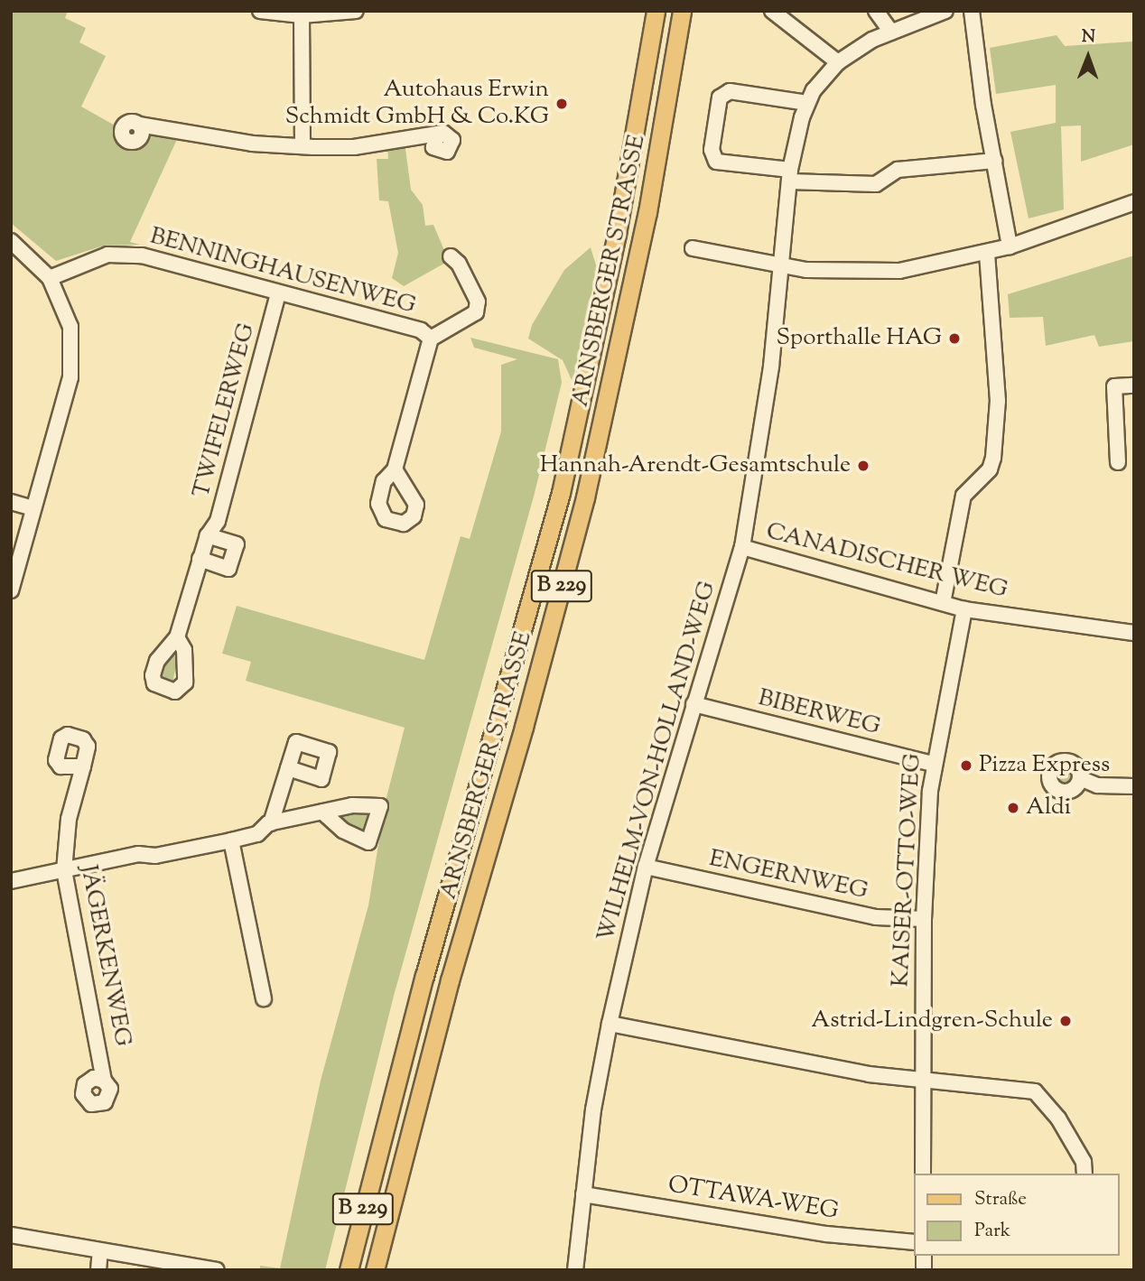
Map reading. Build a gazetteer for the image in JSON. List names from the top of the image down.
{
  "streets": {
    "main road": ["ARNSBERGER STRASSE", "B 229"],
    "street": [
      "BENNINGHAUSENWEG",
      "TWIFELERWEG",
      "CANADISCHER WEG",
      "BIBERWEG",
      "WILHELM-VON-HOLLAND-WEG",
      "KAISER-OTTO-WEG",
      "ENGERNWEG",
      "JÄGERKENWEG",
      "OTTAWA-WEG"
    ]
  },
  "crossings": [
    ["BENNINGHAUSENWEG", "TWIFELERWEG"],
    ["CANADISCHER WEG", "WILHELM-VON-HOLLAND-WEG"],
    ["CANADISCHER WEG", "KAISER-OTTO-WEG"],
    ["BIBERWEG", "WILHELM-VON-HOLLAND-WEG"],
    ["BIBERWEG", "KAISER-OTTO-WEG"],
    ["WILHELM-VON-HOLLAND-WEG", "ENGERNWEG"],
    ["WILHELM-VON-HOLLAND-WEG", "OTTAWA-WEG"],
    ["KAISER-OTTO-WEG", "ENGERNWEG"]
  ],
  "places": [
    "Autohaus Erwin Schmidt GmbH & Co.KG",
    "Sporthalle HAG",
    "Hannah-Arendt-Gesamtschule",
    "Pizza Express",
    "Aldi",
    "Astrid-Lindgren-Schule"
  ],
  "legend": ["Straße", "Park"],
  "north": "top"
}
